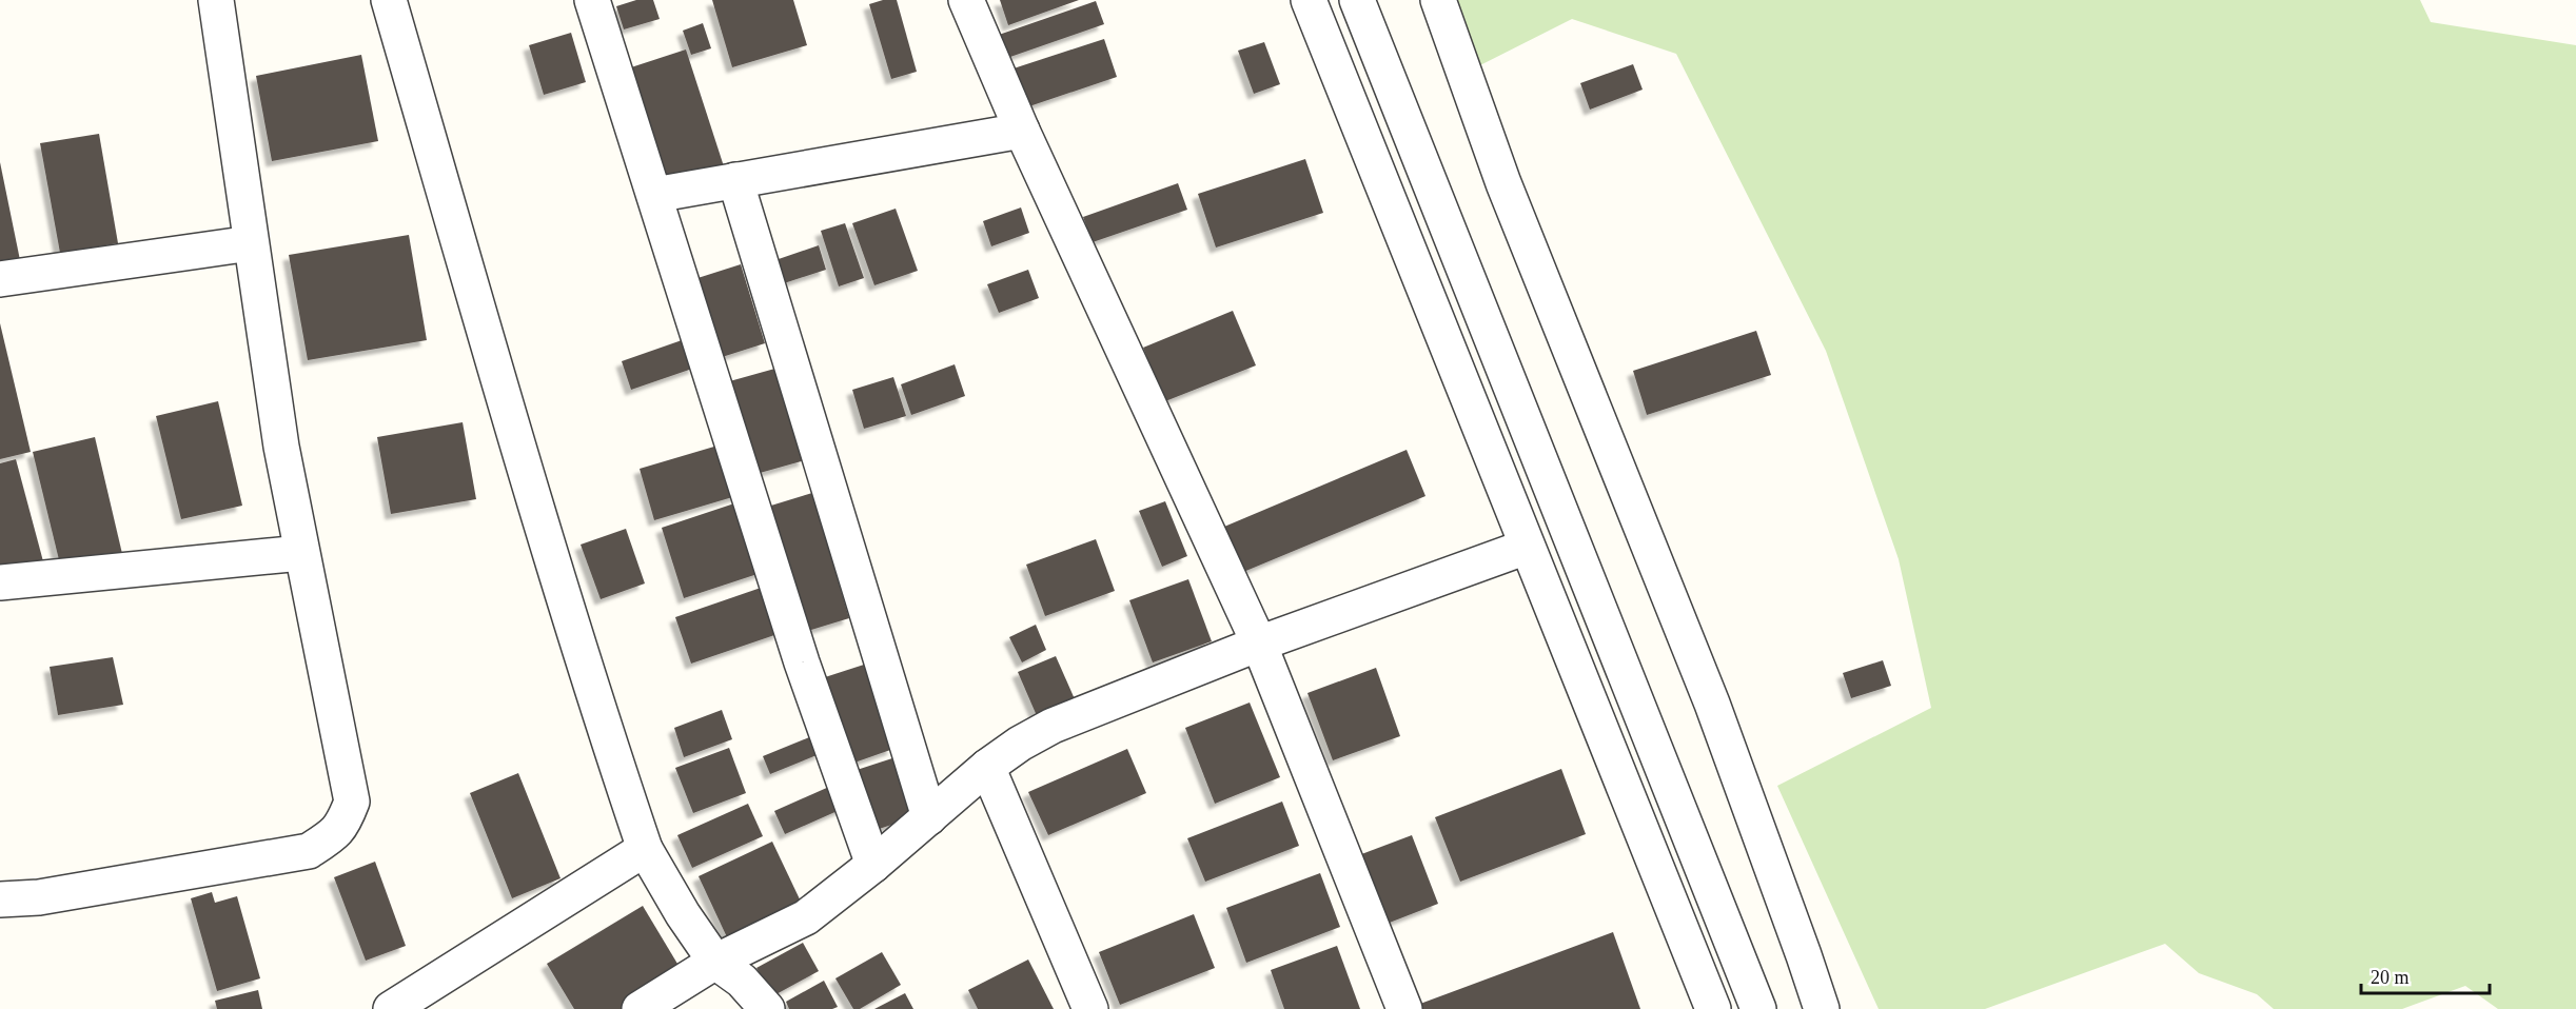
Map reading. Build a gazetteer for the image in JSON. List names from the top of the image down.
{
  "scale_bar": "20 m"
}
